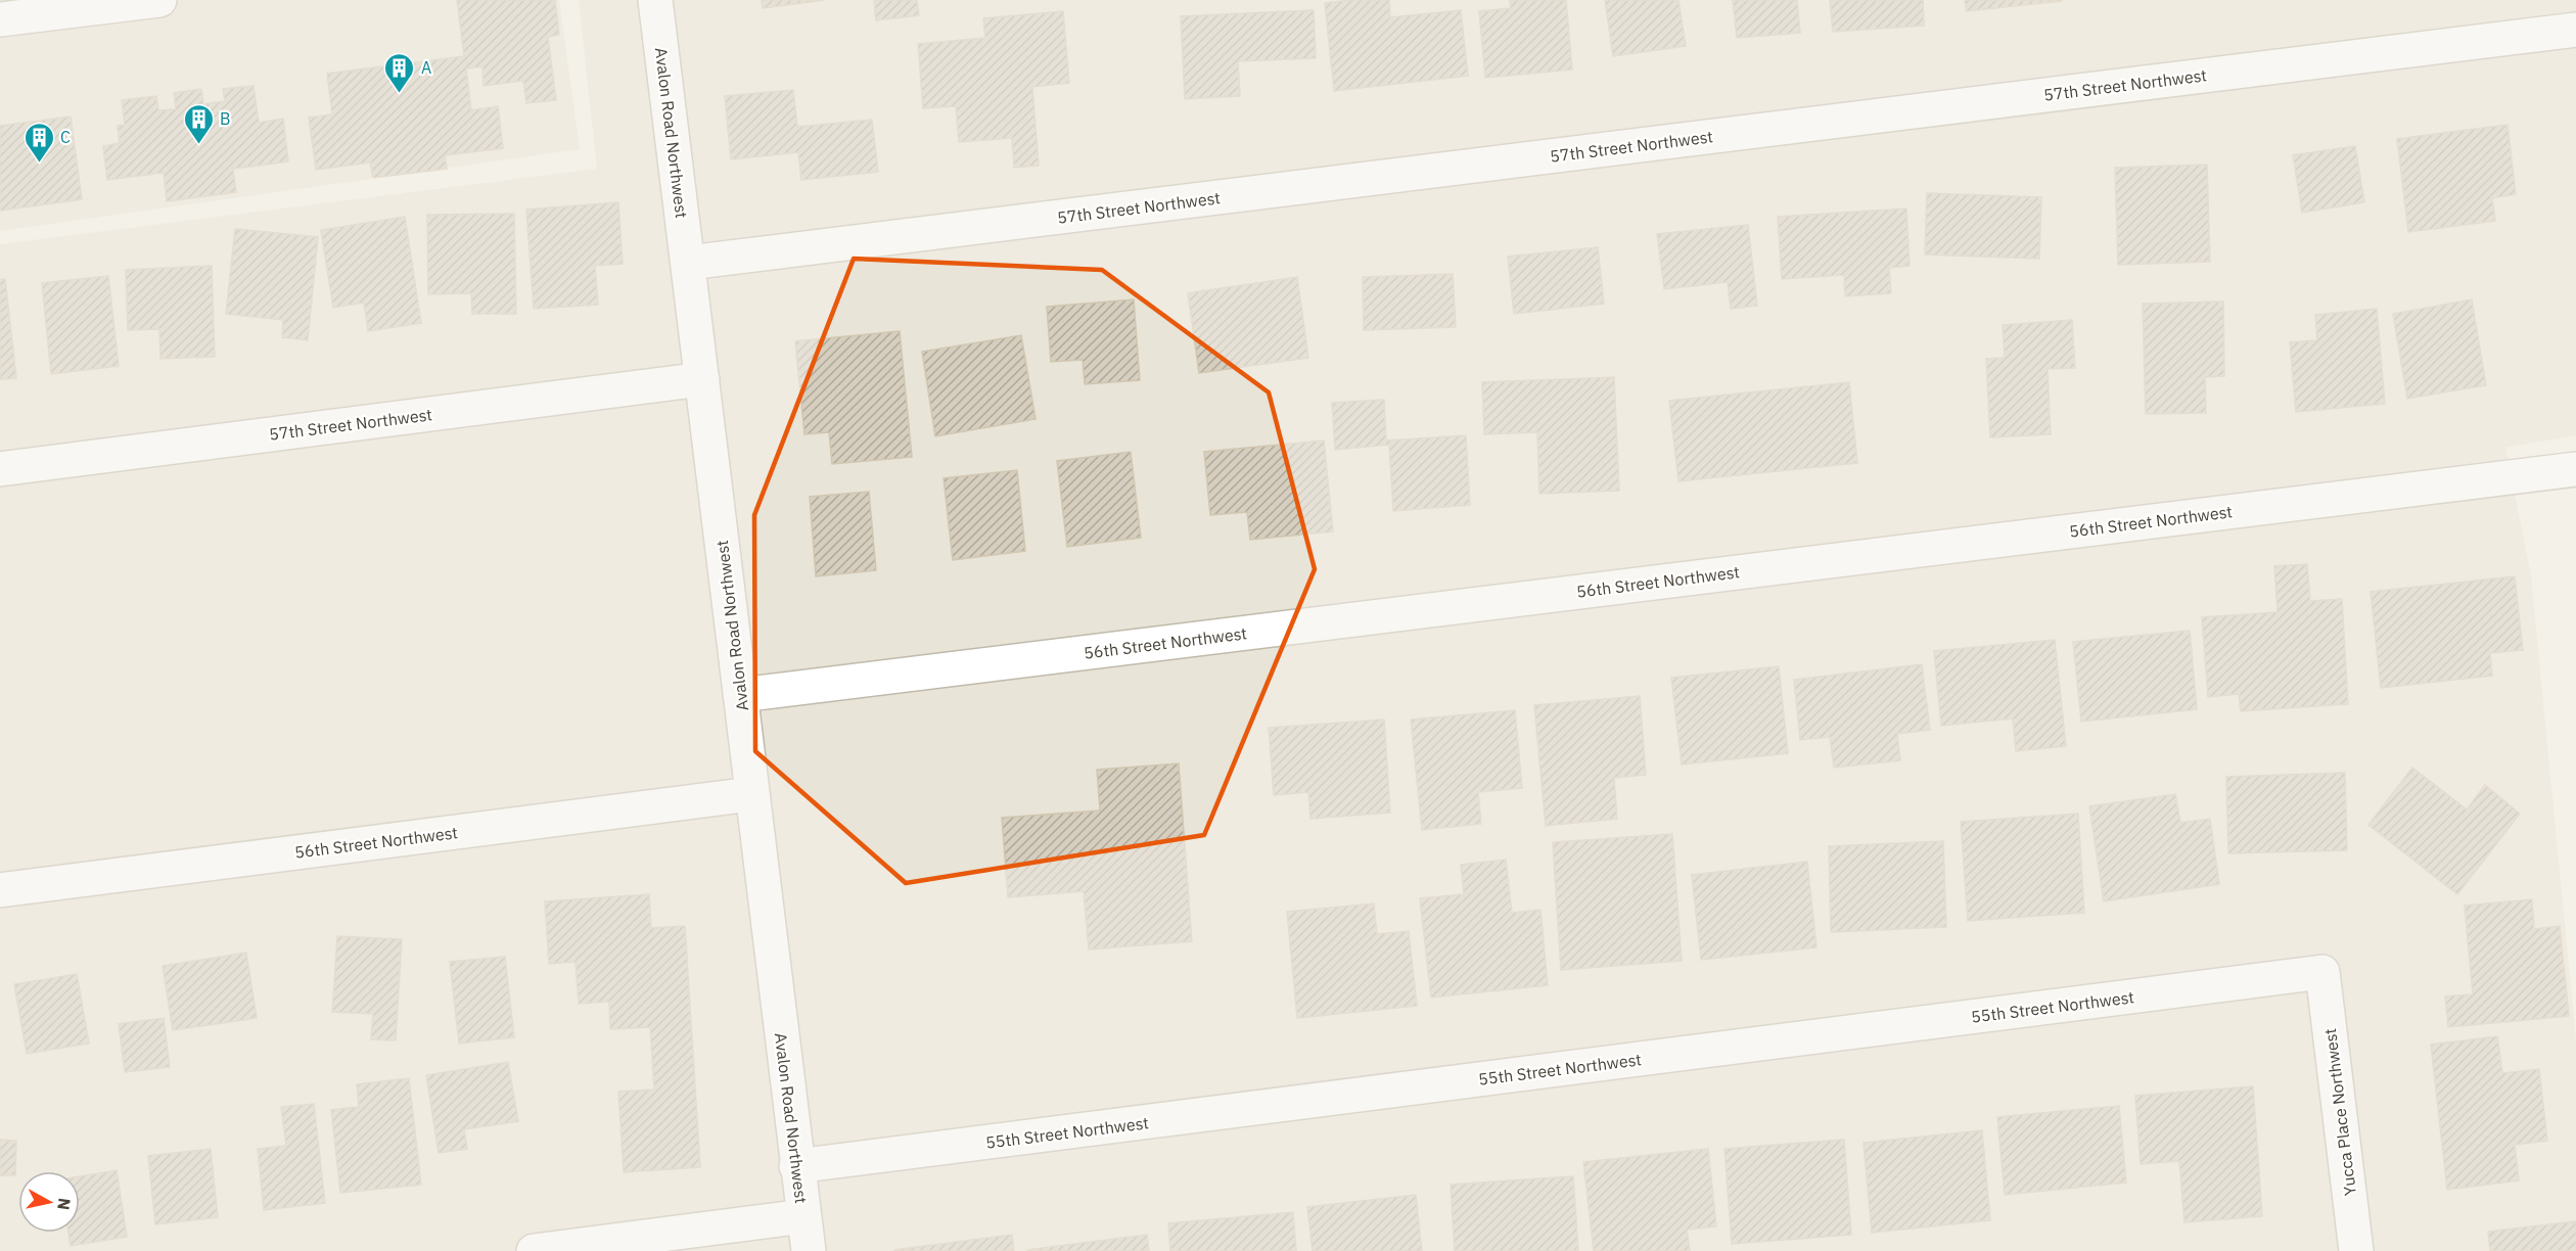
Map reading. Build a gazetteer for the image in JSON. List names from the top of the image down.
{
  "streets": {
    "street": [
      "57th Street Northwest",
      "Avalon Road Northwest",
      "56th Street Northwest",
      "55th Street Northwest",
      "Yucca Place Northwest"
    ]
  },
  "crossings": [
    ["57th Street Northwest", "Avalon Road Northwest"],
    ["Avalon Road Northwest", "56th Street Northwest"],
    ["Avalon Road Northwest", "55th Street Northwest"],
    ["55th Street Northwest", "Yucca Place Northwest"]
  ],
  "places": {
    "building": ["A", "B", "C"]
  },
  "north": "right"
}
